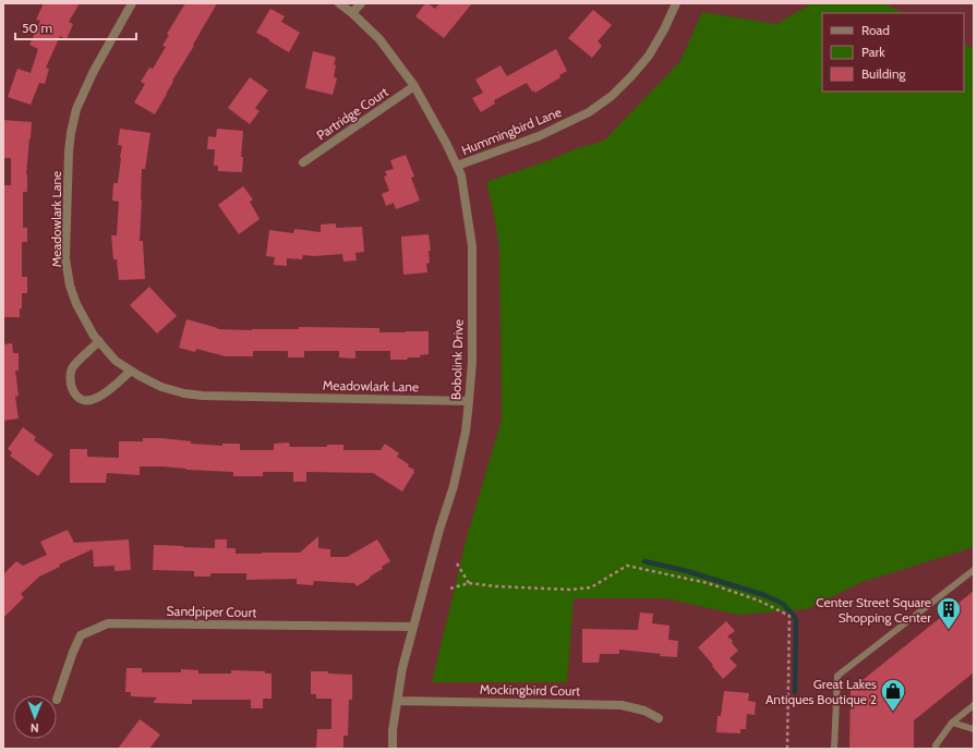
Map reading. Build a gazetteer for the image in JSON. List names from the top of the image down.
{
  "streets": {
    "street": [
      "Partridge Court",
      "Hummingbird Lane",
      "Meadowlark Lane",
      "Bobolink Drive",
      "Sandpiper Court",
      "Mockingbird Court"
    ]
  },
  "crossings": [
    ["Partridge Court", "Bobolink Drive"],
    ["Hummingbird Lane", "Bobolink Drive"],
    ["Meadowlark Lane", "Bobolink Drive"],
    ["Bobolink Drive", "Sandpiper Court"],
    ["Bobolink Drive", "Mockingbird Court"]
  ],
  "places": {
    "building": ["Center Street Square Shopping Center"],
    "shop": ["Great Lakes Antiques Boutique 2"]
  },
  "legend": ["Road", "Park", "Building"],
  "scale_bar": "50 m",
  "north": "bottom"
}
